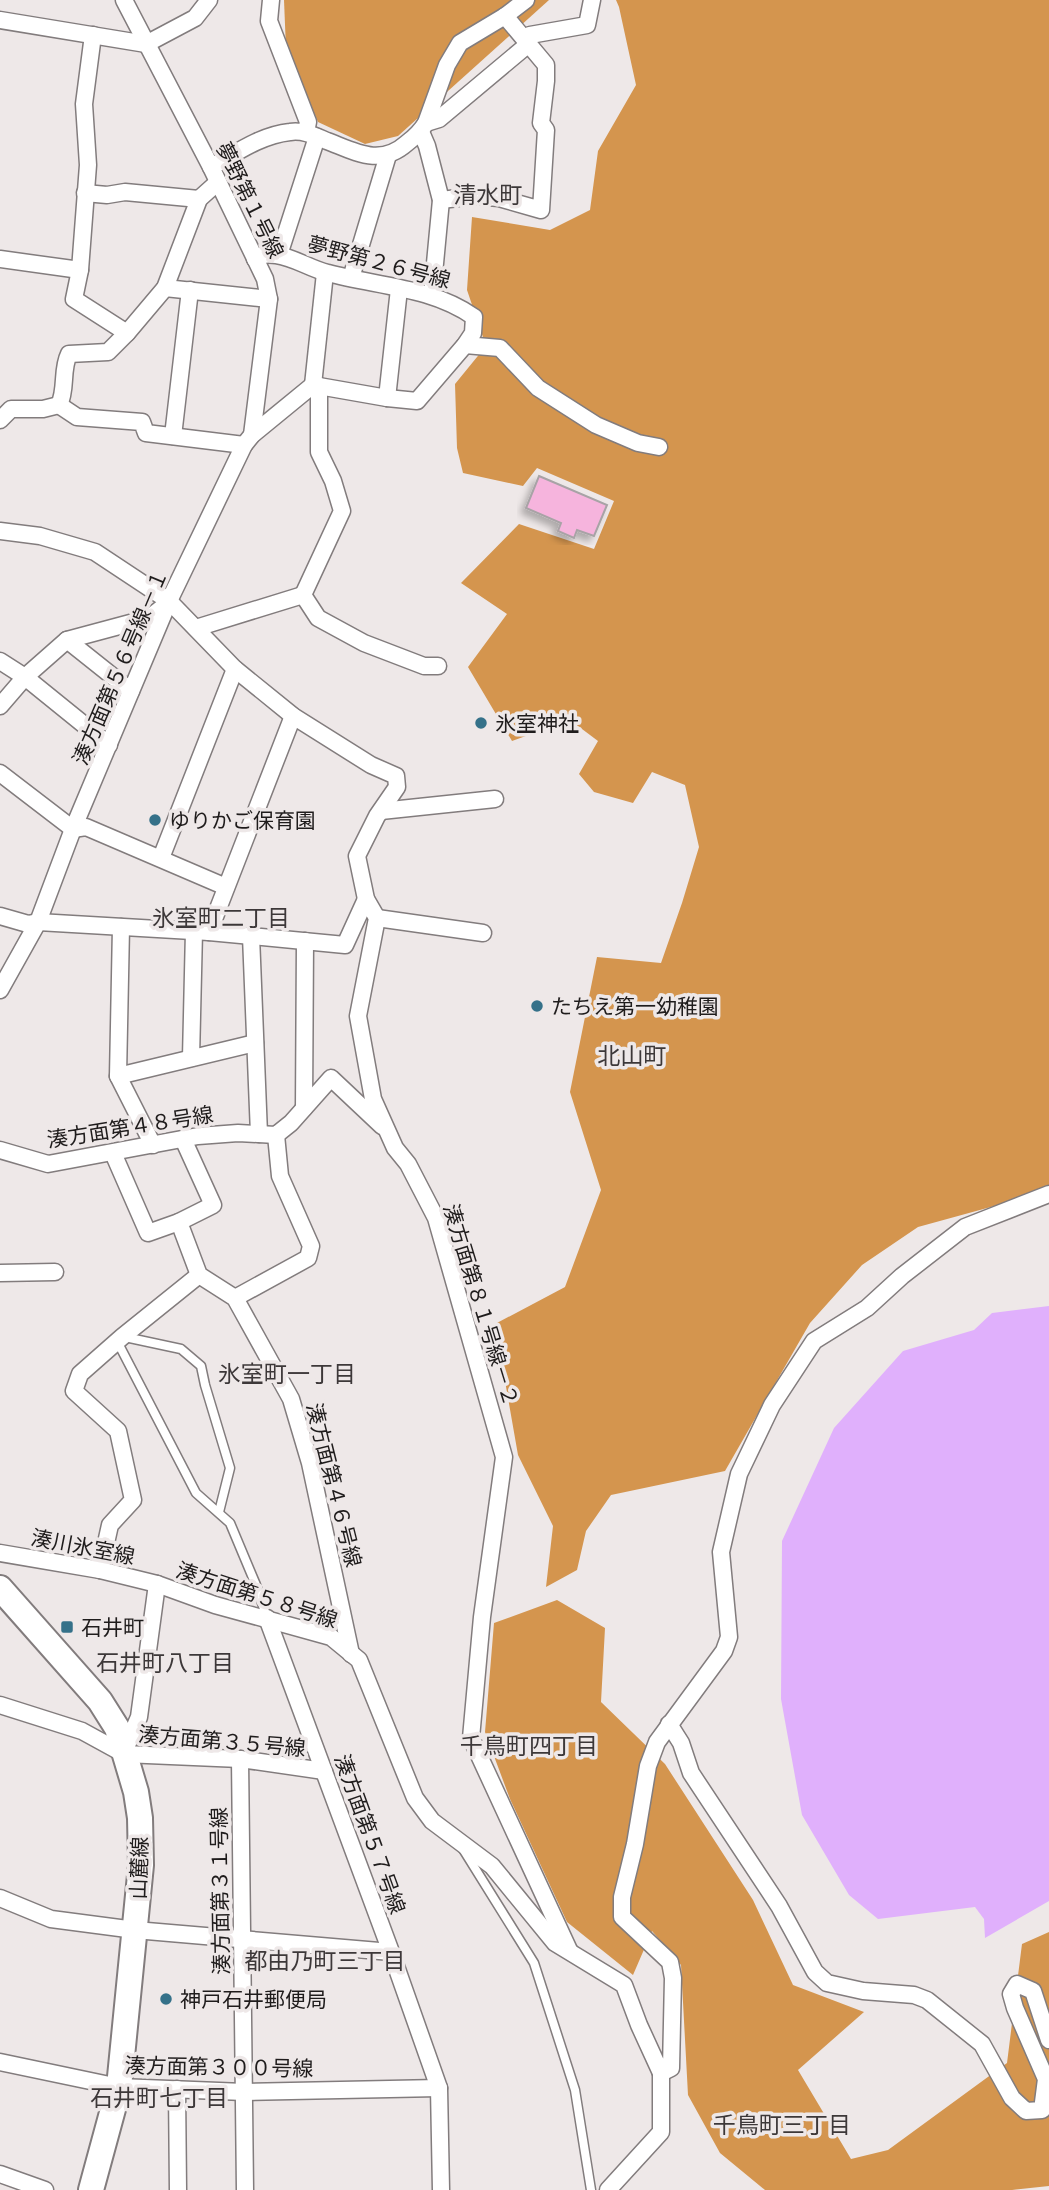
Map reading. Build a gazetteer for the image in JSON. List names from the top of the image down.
{
  "streets": {
    "main road": ["山麓線"],
    "street": [
      "夢野第１号線",
      "夢野第２６号線",
      "湊方面第５６号線－１",
      "湊方面第４８号線",
      "湊方面第８１号線－２",
      "湊方面第４６号線",
      "湊川氷室線",
      "湊方面第５８号線",
      "湊方面第３５号線",
      "湊方面第５７号線",
      "湊方面第３１号線",
      "湊方面第３００号線"
    ]
  },
  "crossings": [
    ["夢野第１号線", "夢野第２６号線"],
    ["夢野第１号線", "湊方面第５６号線－１"],
    ["湊方面第８１号線－２", "湊方面第５８号線"],
    ["湊方面第４６号線", "湊方面第５８号線"],
    ["湊川氷室線", "湊方面第５８号線"],
    ["湊方面第５８号線", "湊方面第５７号線"],
    ["湊方面第３５号線", "湊方面第５７号線"],
    ["湊方面第３５号線", "山麓線"],
    ["湊方面第３５号線", "湊方面第３１号線"],
    ["湊方面第５７号線", "湊方面第３００号線"],
    ["山麓線", "湊方面第３００号線"],
    ["湊方面第３１号線", "湊方面第３００号線"]
  ],
  "districts": [
    "清水町",
    "氷室町二丁目",
    "北山町",
    "氷室町一丁目",
    "石井町八丁目",
    "千鳥町四丁目",
    "都由乃町三丁目",
    "石井町七丁目",
    "千鳥町三丁目"
  ],
  "places": {
    "other": [
      "氷室神社",
      "ゆりかご保育園",
      "たちえ第一幼稚園",
      "神戸石井郵便局"
    ],
    "transit": ["石井町"]
  }
}
